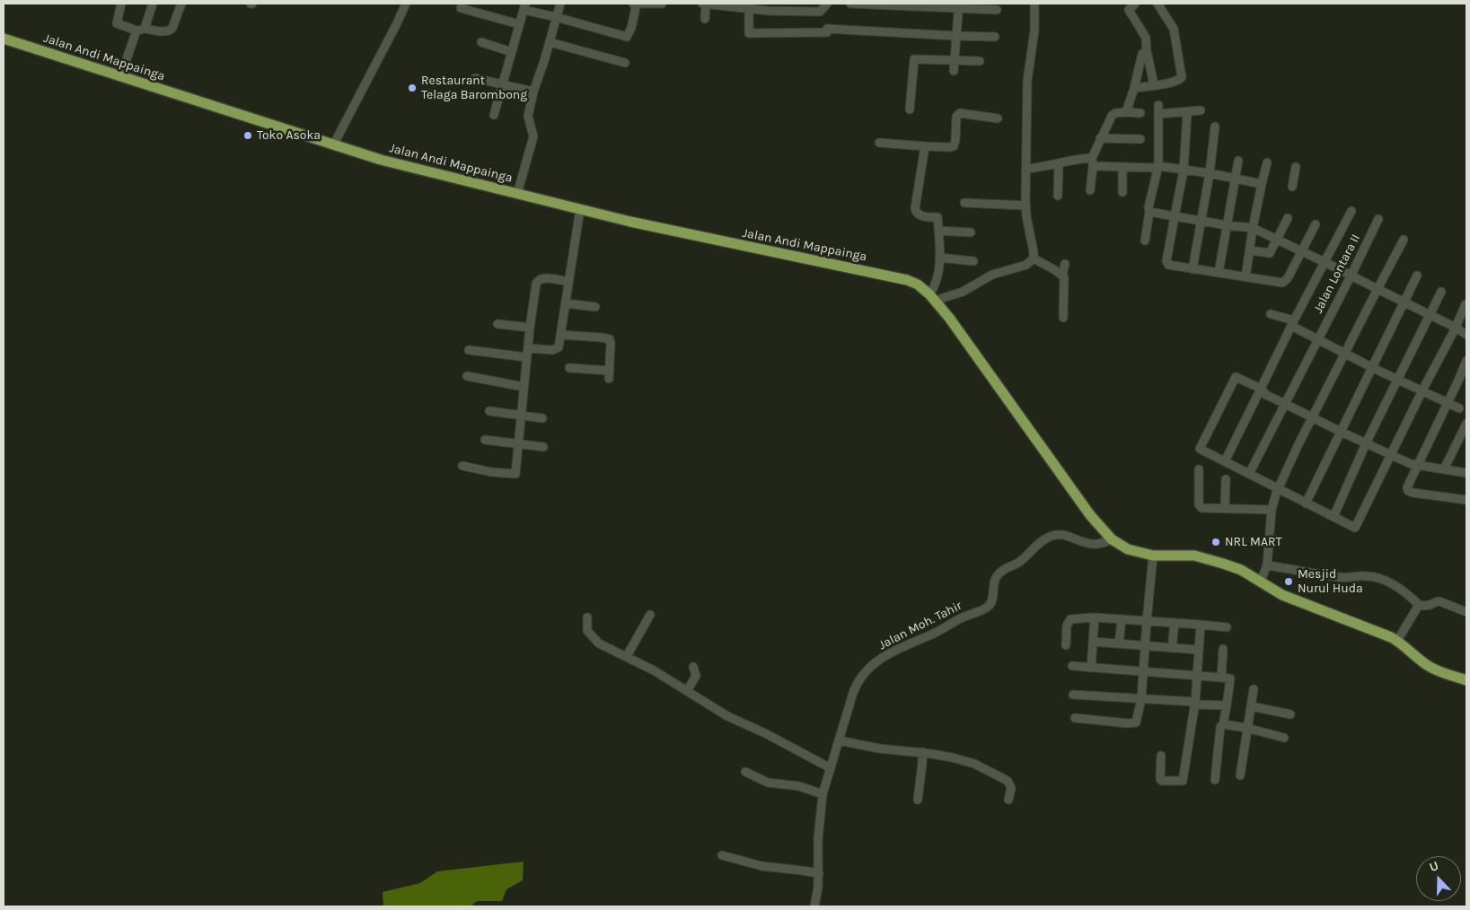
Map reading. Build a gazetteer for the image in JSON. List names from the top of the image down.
{
  "streets": {
    "main road": ["Jalan Andi Mappainga"],
    "street": ["Jalan Lontara II", "Jalan Moh. Tahir"]
  },
  "crossings": [
    ["Jalan Andi Mappainga", "Jalan Moh. Tahir"]
  ],
  "places": [
    "Restaurant Telaga Barombong",
    "Toko Asoka",
    "NRL MART",
    "Mesjid Nurul Huda"
  ],
  "north": "top"
}
